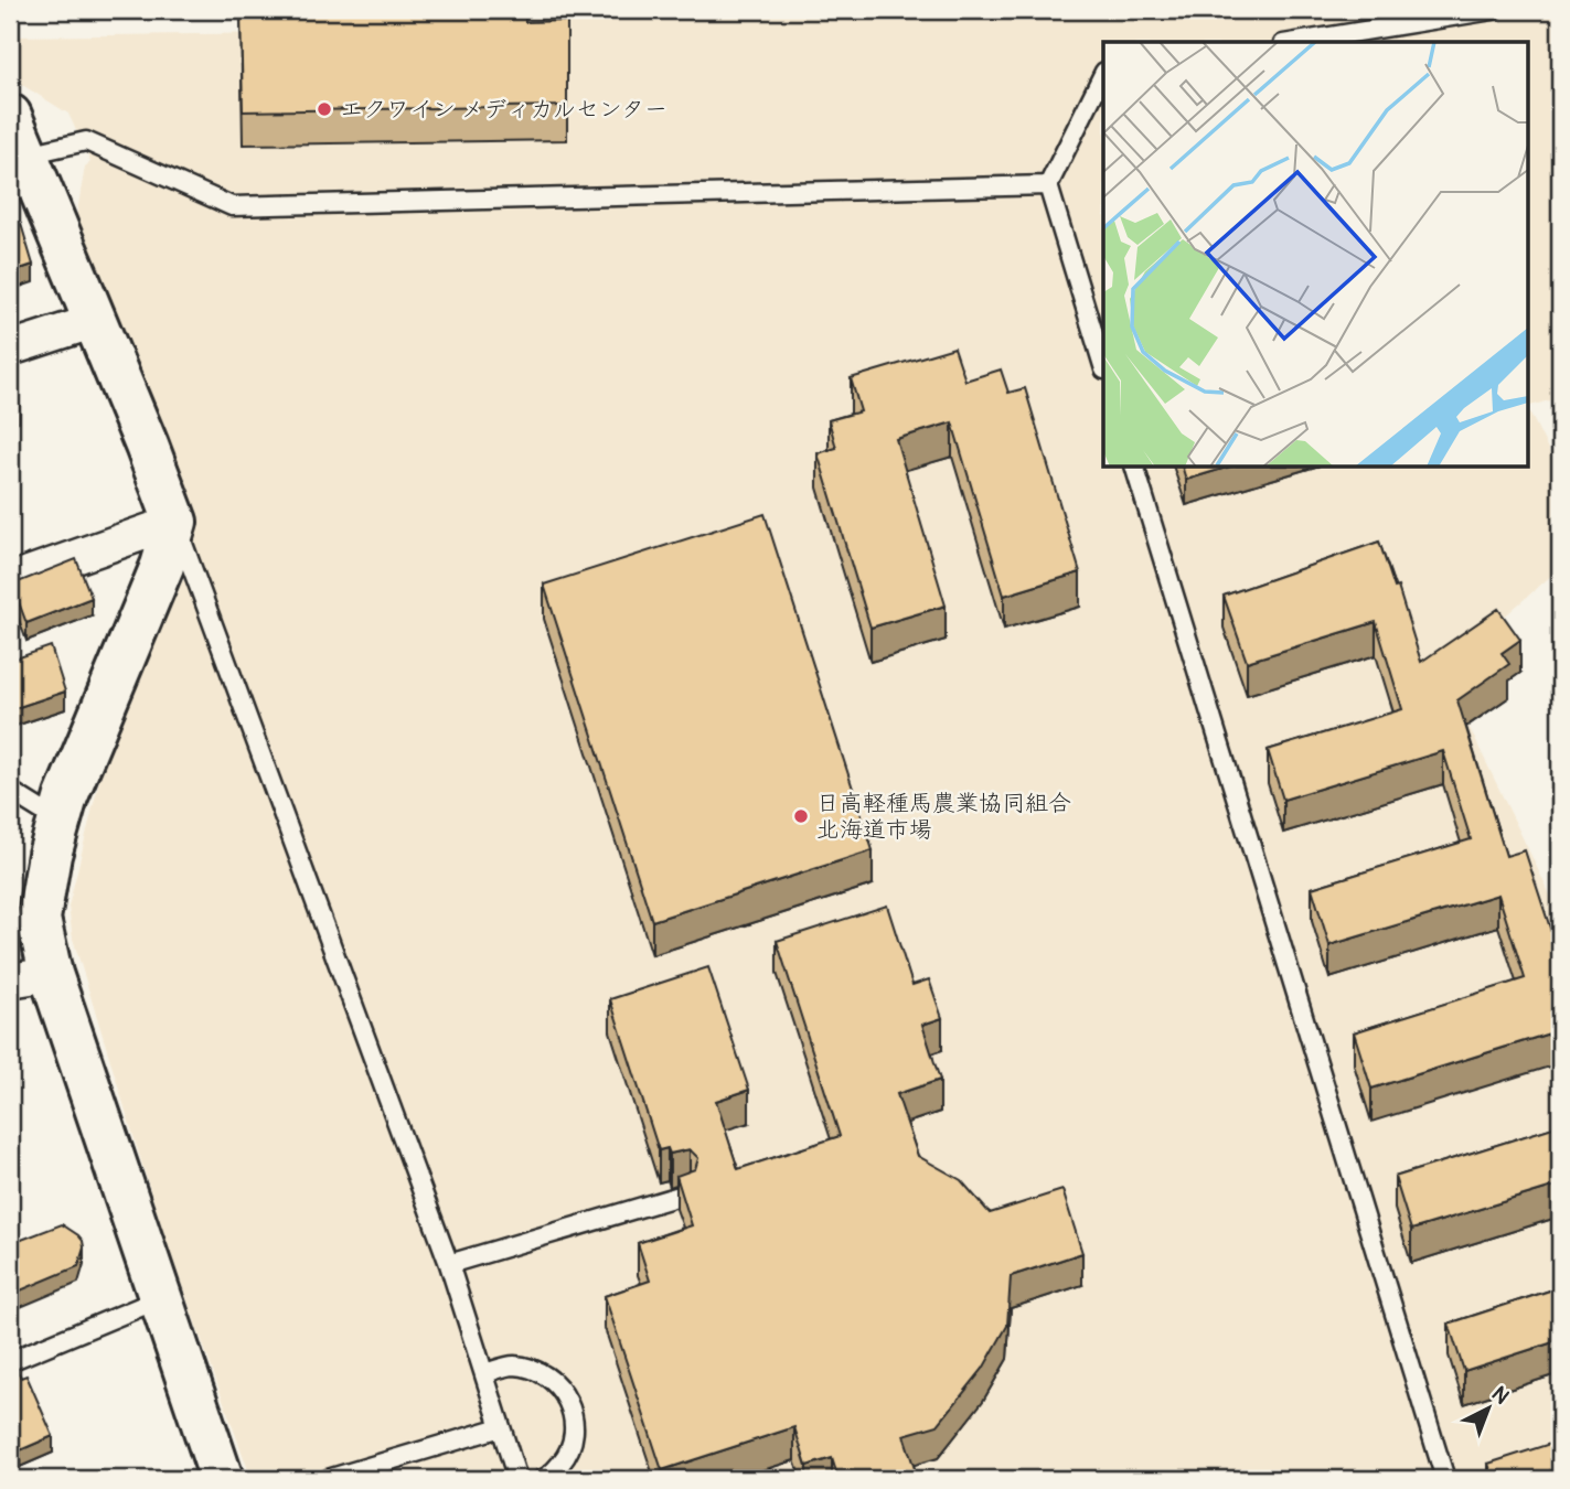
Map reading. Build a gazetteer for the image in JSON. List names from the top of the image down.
{
  "places": ["エクワイン メディカルセンター", "日高軽種馬農業協同組合 北海道市場"],
  "north": "top right"
}
